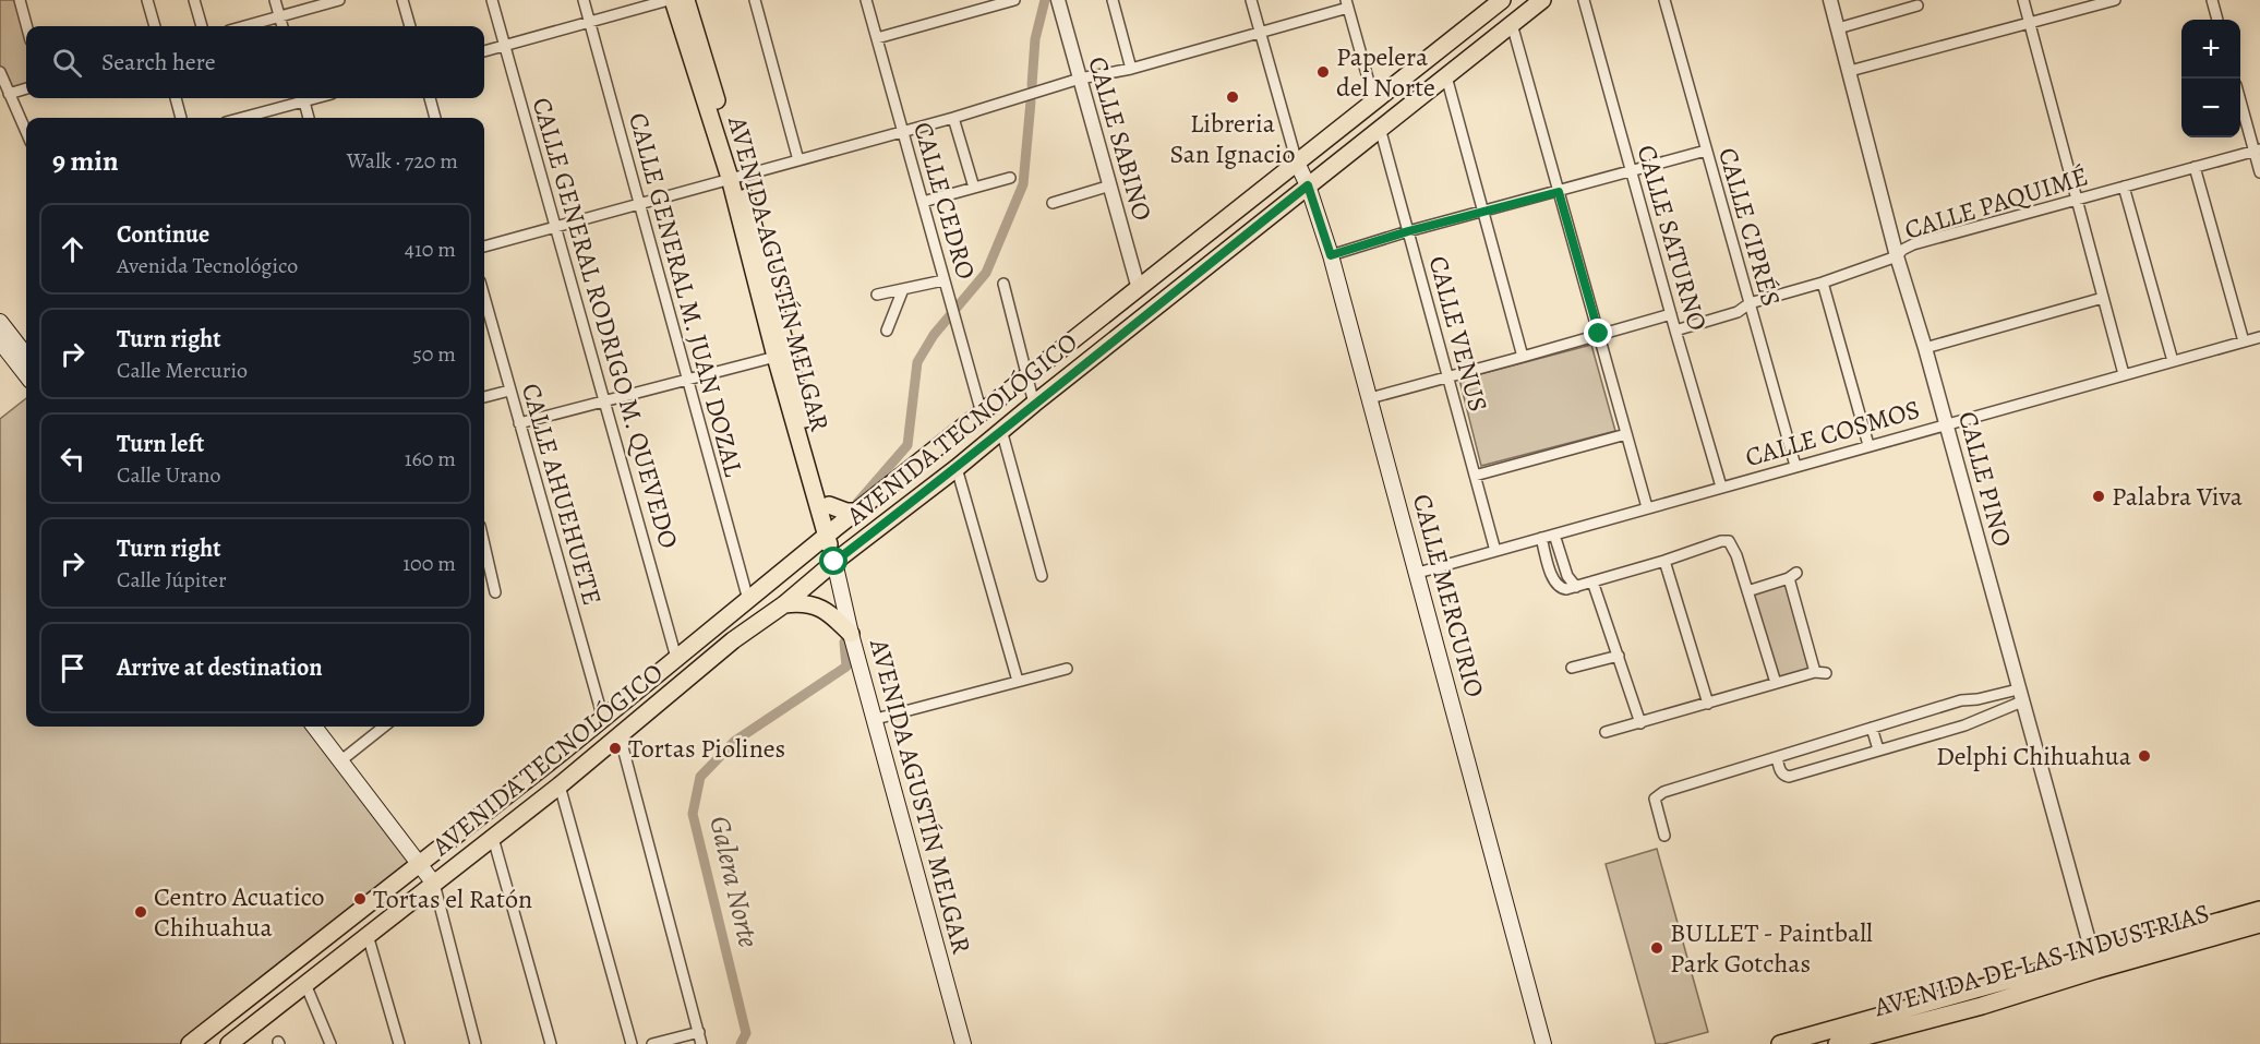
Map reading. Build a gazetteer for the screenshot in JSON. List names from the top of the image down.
{
  "streets": {
    "main road": [
      "AVENIDA AGUSTÍN MELGAR",
      "AVENIDA TECNOLÓGICO",
      "CALLE MERCURIO",
      "AVENIDA DE LAS INDUSTRIAS"
    ],
    "street": [
      "CALLE SABINO",
      "CALLE CEDRO",
      "CALLE PAQUIMÉ",
      "CALLE CIPRÉS",
      "CALLE SATURNO",
      "CALLE GENERAL M. JUAN DOZAL",
      "CALLE GENERAL RODRIGO M. QUEVEDO",
      "CALLE VENUS",
      "CALLE COSMOS",
      "CALLE PINO",
      "CALLE AHUEHUETE"
    ]
  },
  "crossings": [
    ["CALLE SABINO", "AVENIDA TECNOLÓGICO"],
    ["CALLE CEDRO", "AVENIDA TECNOLÓGICO"],
    ["CALLE PAQUIMÉ", "CALLE CIPRÉS"],
    ["CALLE PAQUIMÉ", "CALLE SATURNO"],
    ["CALLE PAQUIMÉ", "CALLE PINO"],
    ["CALLE CIPRÉS", "CALLE COSMOS"],
    ["CALLE SATURNO", "CALLE COSMOS"],
    ["AVENIDA AGUSTÍN MELGAR", "AVENIDA TECNOLÓGICO"],
    ["CALLE GENERAL M. JUAN DOZAL", "AVENIDA TECNOLÓGICO"],
    ["CALLE GENERAL RODRIGO M. QUEVEDO", "AVENIDA TECNOLÓGICO"],
    ["CALLE VENUS", "AVENIDA TECNOLÓGICO"],
    ["CALLE VENUS", "CALLE COSMOS"],
    ["AVENIDA TECNOLÓGICO", "CALLE AHUEHUETE"],
    ["AVENIDA TECNOLÓGICO", "CALLE MERCURIO"],
    ["CALLE COSMOS", "CALLE PINO"],
    ["CALLE COSMOS", "CALLE MERCURIO"],
    ["CALLE PINO", "AVENIDA DE LAS INDUSTRIAS"]
  ],
  "water": ["Galera Norte"],
  "places": [
    "Papelera del Norte",
    "Libreria San Ignacio",
    "Palabra Viva",
    "Tortas Piolines",
    "Delphi Chihuahua",
    "Tortas el Ratón",
    "Centro Acuatico Chihuahua",
    "BULLET - Paintball Park Gotchas"
  ],
  "page": {
    "map_buttons": ["+", "−"],
    "search": "Search here",
    "heading": ["9 min", "Walk · 720 m"],
    "list": [
      ["Continue", "Avenida Tecnológico", "410 m"],
      ["Turn right", "Calle Mercurio", "50 m"],
      ["Turn left", "Calle Urano", "160 m"],
      ["Turn right", "Calle Júpiter", "100 m"],
      "Arrive at destination"
    ]
  }
}
